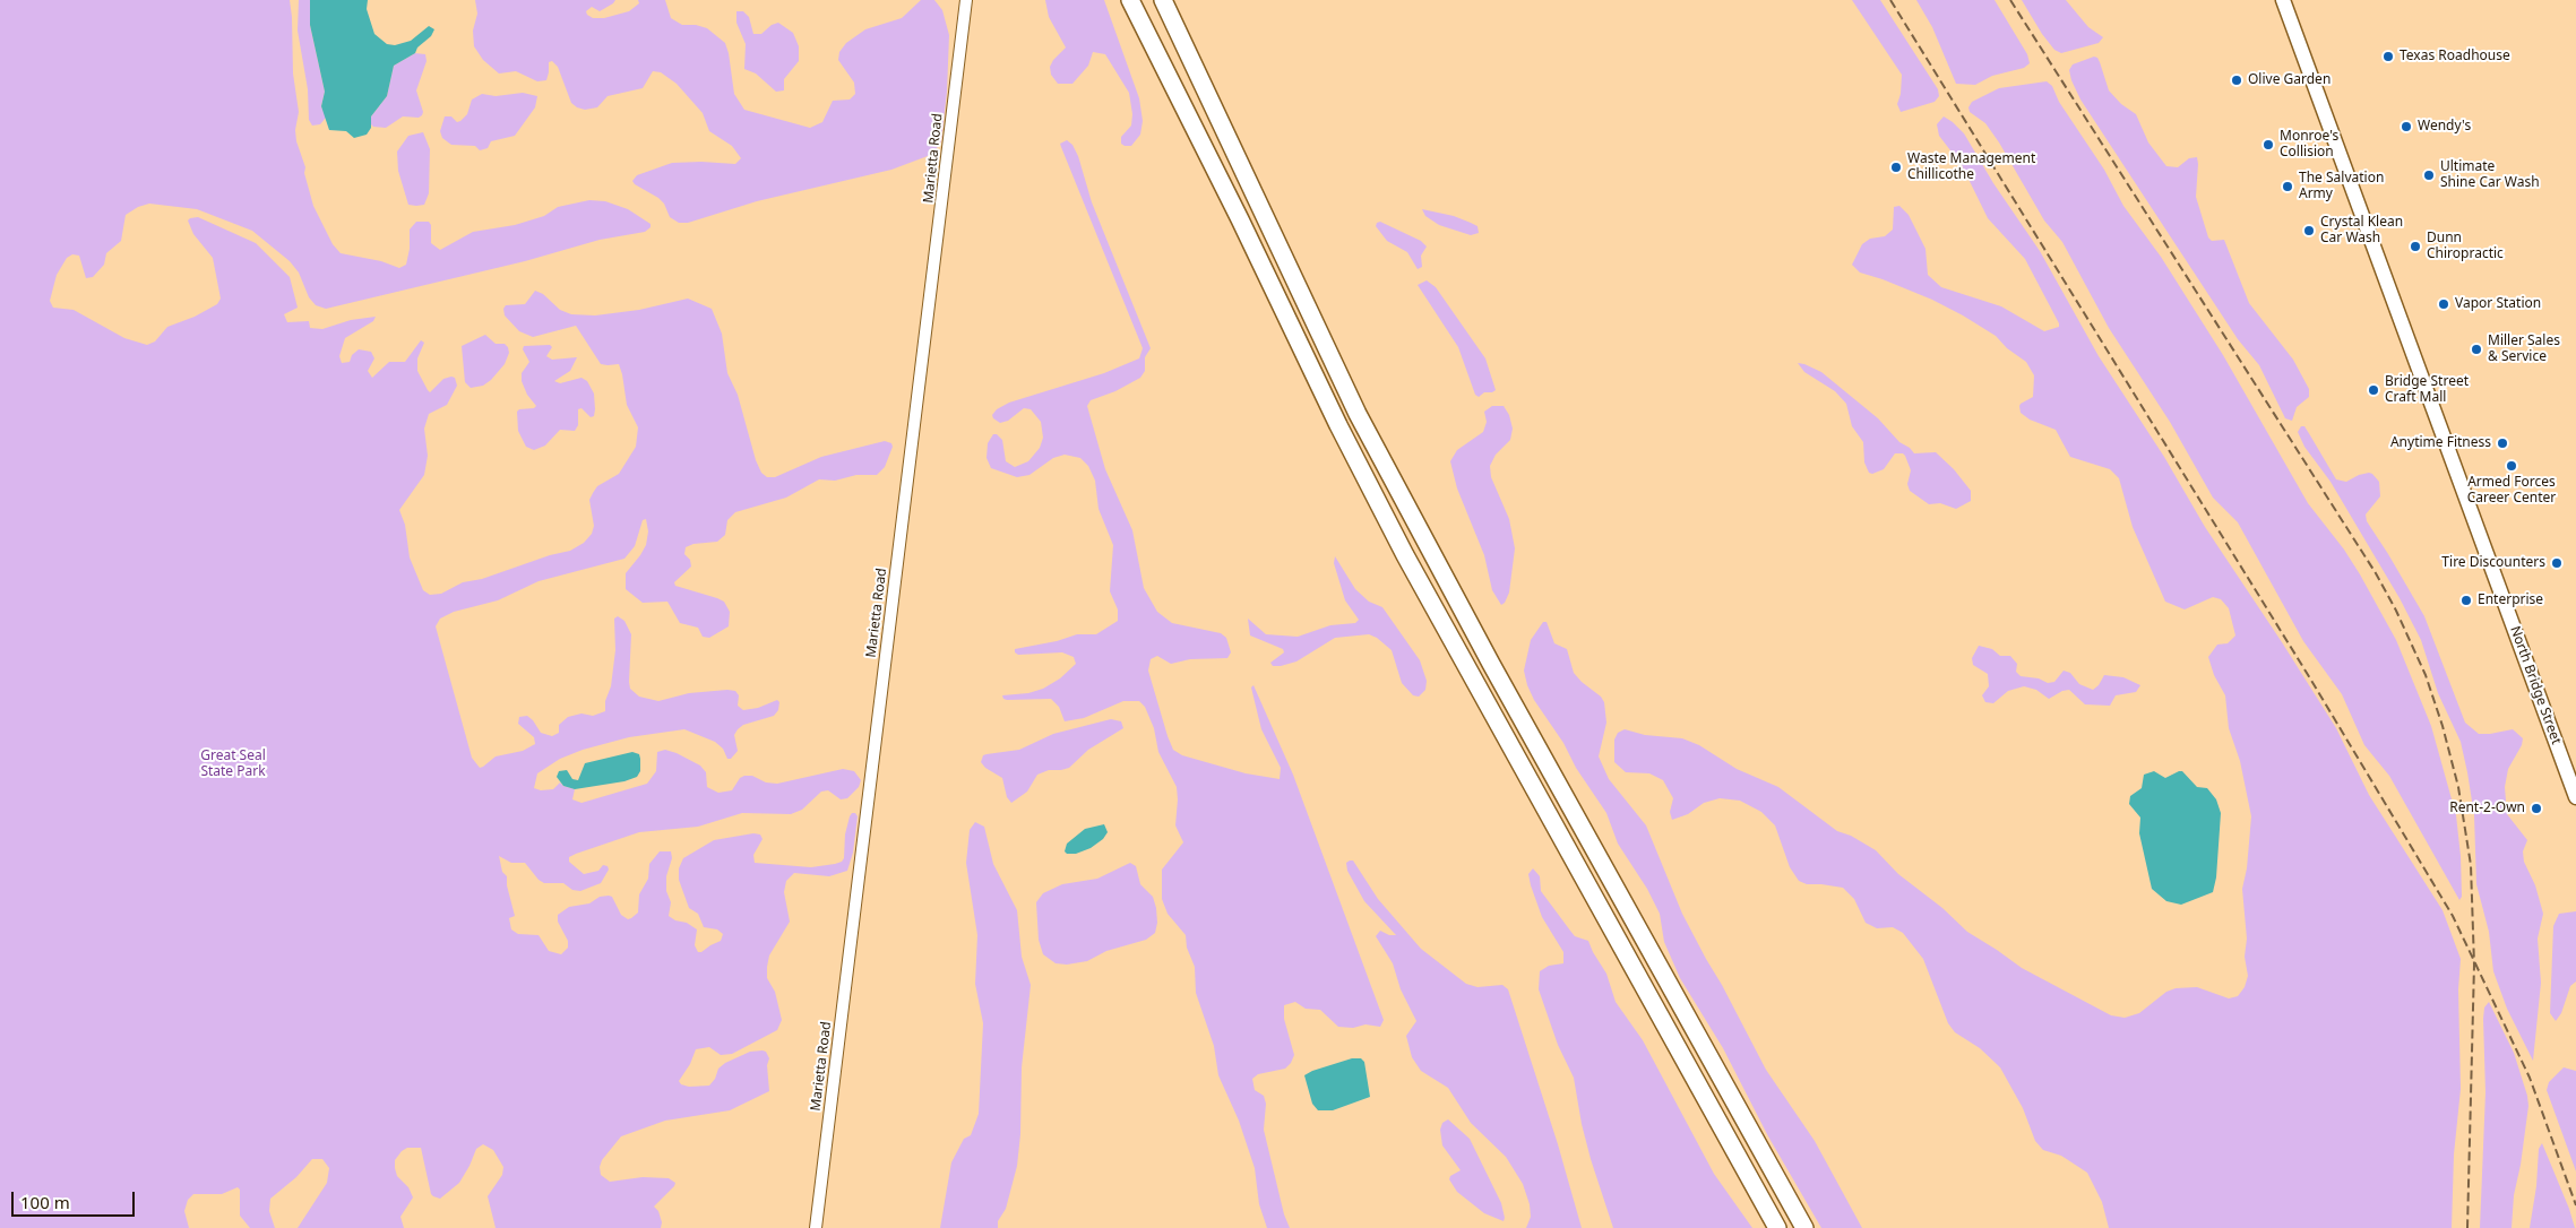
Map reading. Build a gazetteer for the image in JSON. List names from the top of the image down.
{
  "streets": {
    "main road": ["North Bridge Street"],
    "street": ["Marietta Road"]
  },
  "parks": ["Great Seal State Park"],
  "places": [
    "Texas Roadhouse",
    "Olive Garden",
    "Wendy's",
    "Monroe's Collision",
    "Waste Management Chillicothe",
    "Ultimate Shine Car Wash",
    "The Salvation Army",
    "Crystal Klean Car Wash",
    "Dunn Chiropractic",
    "Vapor Station",
    "Miller Sales & Service",
    "Bridge Street Craft Mall",
    "Anytime Fitness",
    "Armed Forces Career Center",
    "Tire Discounters",
    "Enterprise",
    "Rent-2-Own"
  ],
  "scale_bar": "100 m"
}
